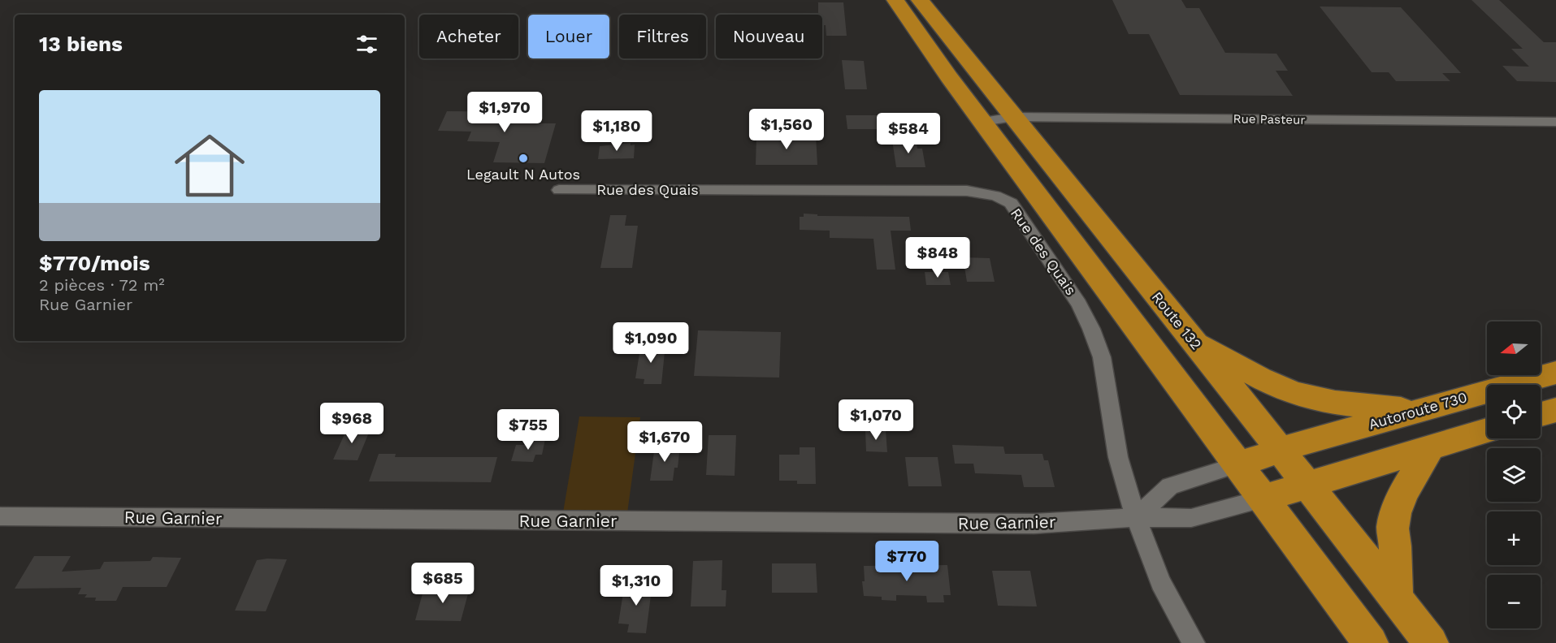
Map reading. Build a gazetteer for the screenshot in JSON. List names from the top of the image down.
{
  "streets": {
    "highway": ["Route 132", "Autoroute 730"],
    "street": ["Rue Pasteur", "Rue des Quais", "Rue Garnier"]
  },
  "crossings": [
    ["Rue Pasteur", "Route 132"],
    ["Rue des Quais", "Rue Garnier"],
    ["Route 132", "Autoroute 730"]
  ],
  "places": ["Legault N Autos"],
  "north": "left",
  "page": {
    "chip": [
      "Acheter",
      "Louer",
      "Filtres",
      "Nouveau"
    ],
    "heading": "13 biens",
    "list": [
      {
        "name": "$770/mois",
        "note": "2 pièces · 72 m² · Rue Garnier"
      }
    ],
    "price": [
      "$1,970",
      "$1,560",
      "$1,180",
      "$584",
      "$848",
      "$1,090",
      "$1,070",
      "$968",
      "$755",
      "$1,670",
      "$770",
      "$685",
      "$1,310"
    ],
    "map_buttons": ["+", "−"]
  }
}
